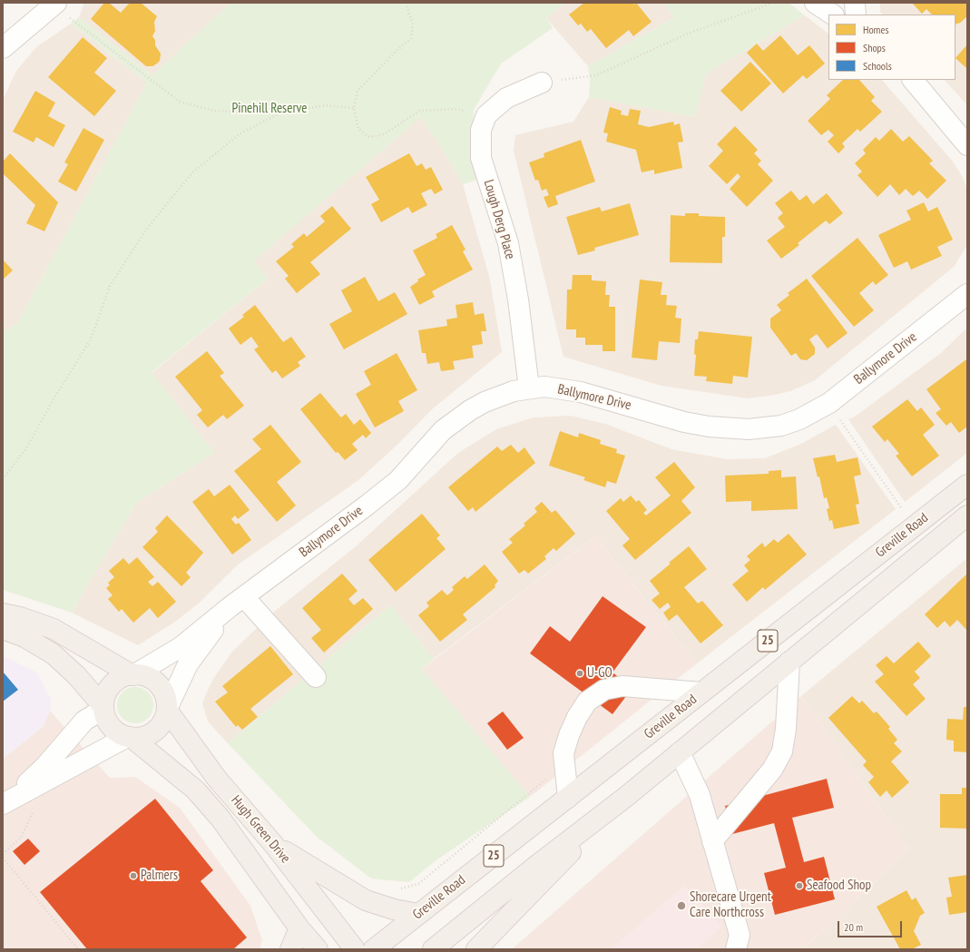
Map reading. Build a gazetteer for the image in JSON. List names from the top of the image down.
{
  "streets": {
    "main road": ["Greville Road", "25", "Hugh Green Drive"],
    "street": ["Lough Derg Place", "Ballymore Drive"]
  },
  "crossings": [
    ["Lough Derg Place", "Ballymore Drive"],
    ["Ballymore Drive", "Hugh Green Drive"]
  ],
  "parks": ["Pinehill Reserve"],
  "places": [
    "U-GO",
    "Palmers",
    "Seafood Shop",
    "Shorecare Urgent Care Northcross"
  ],
  "legend": ["Homes", "Shops", "Schools"],
  "scale_bar": "20 m"
}
